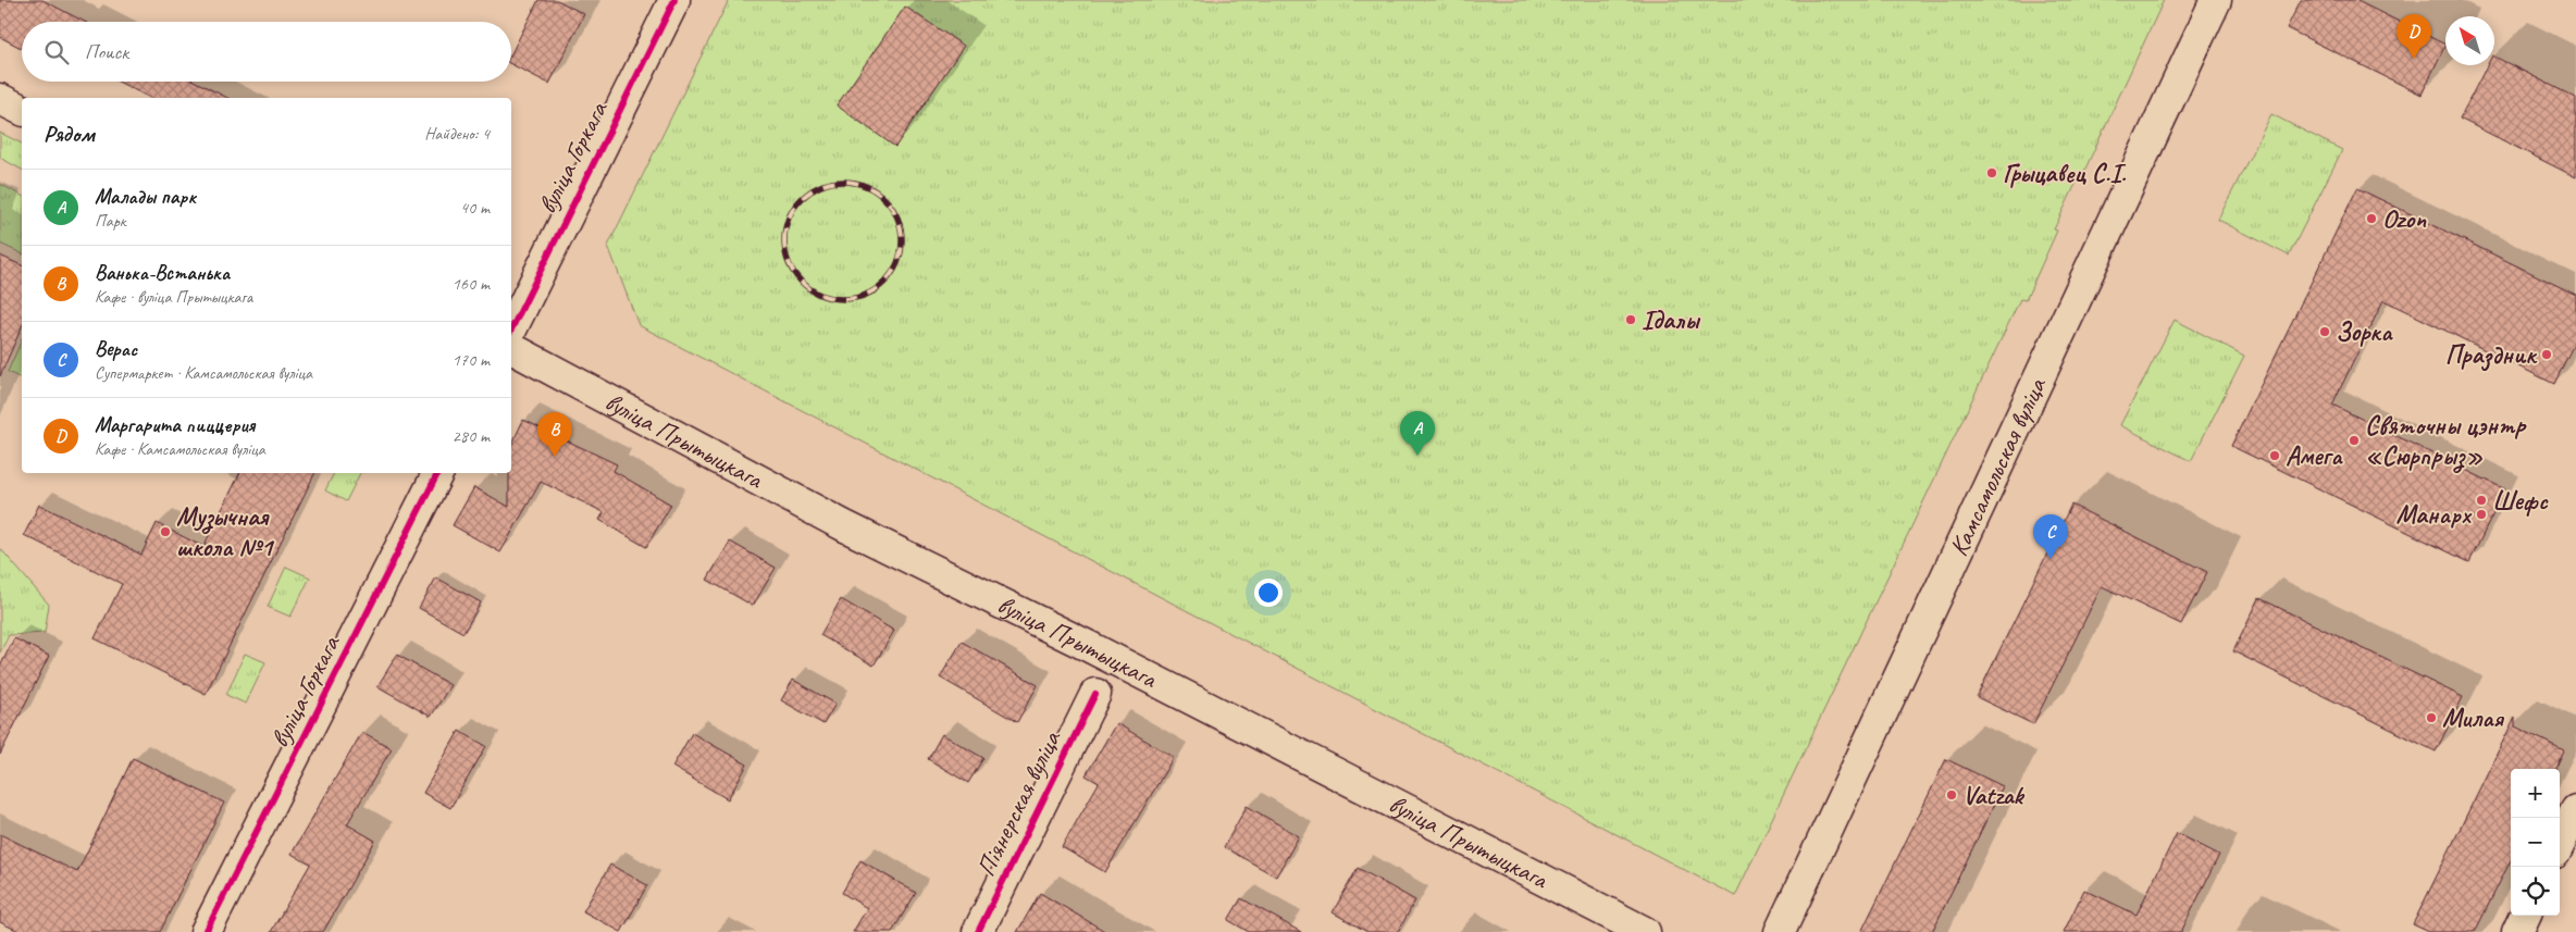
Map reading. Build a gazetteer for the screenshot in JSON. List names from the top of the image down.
{
  "streets": {
    "main road": [
      "вуліца Горкага",
      "вуліца Прытыцкага",
      "Камсамольская вуліца",
      "Піянерская вуліца"
    ]
  },
  "places": [
    "Грыцавец С.І.",
    "Ozon",
    "Ідалы",
    "Зорка",
    "Праздник",
    "Святочны цэнтр «Сюрпрыз»",
    "Амега",
    "Шефс",
    "Манарх",
    "Музычная школа №1",
    "Милая",
    "Vatzak"
  ],
  "north": "top left",
  "page": {
    "pins": [
      "D",
      "A",
      "B",
      "C"
    ],
    "search": "Поиск",
    "heading": ["Рядом", "Найдено: 4"],
    "list": [
      {
        "mark": "A",
        "name": "Малады парк",
        "note": "Парк",
        "value": "40 m"
      },
      {
        "mark": "B",
        "name": "Ванька-Встанька",
        "note": "Кафе · вуліца Прытыцкага",
        "value": "160 m"
      },
      {
        "mark": "C",
        "name": "Верас",
        "note": "Супермаркет · Камсамольская вуліца",
        "value": "170 m"
      },
      {
        "mark": "D",
        "name": "Маргарита пиццерия",
        "note": "Кафе · Камсамольская вуліца",
        "value": "280 m"
      }
    ],
    "map_buttons": ["+", "−"]
  }
}
